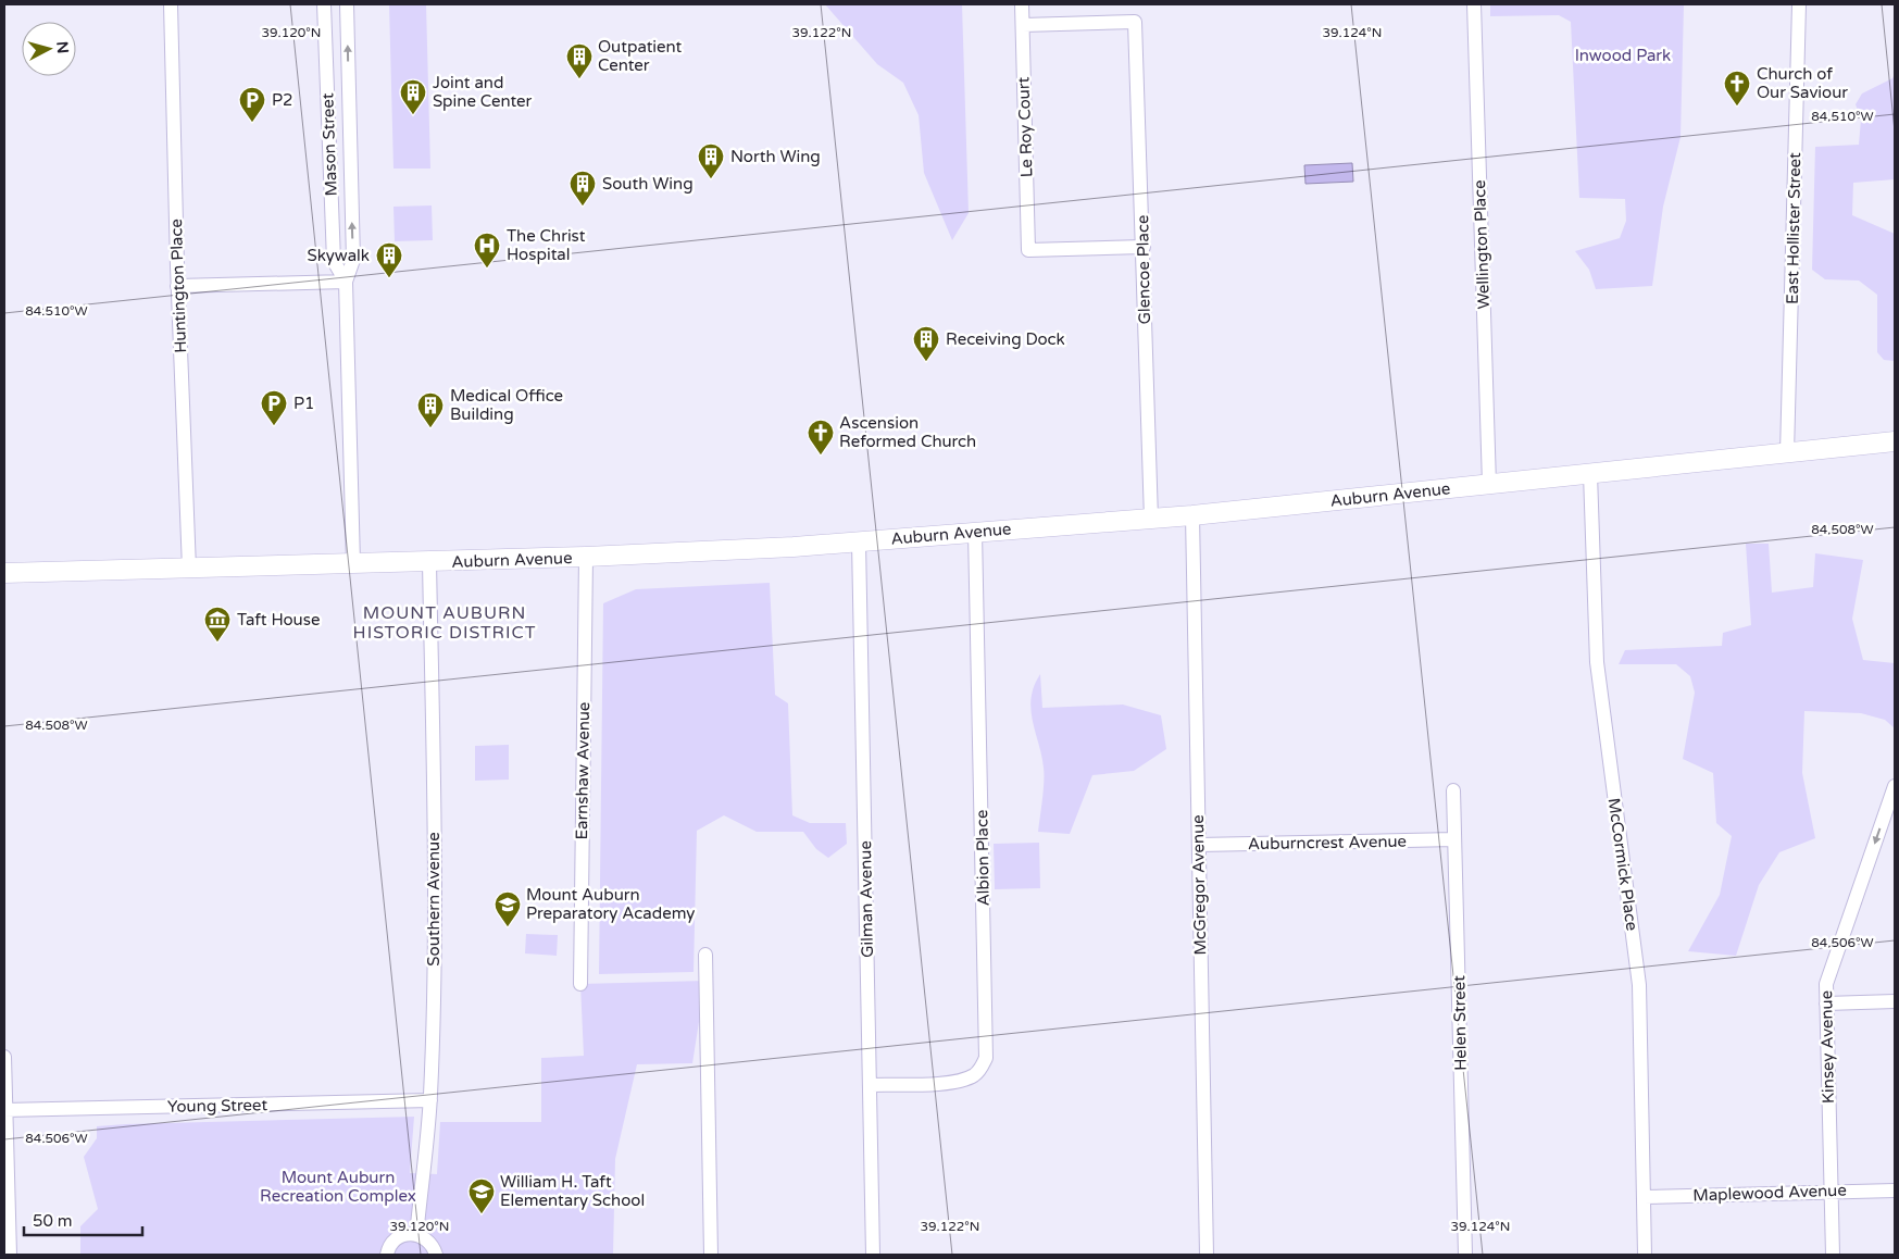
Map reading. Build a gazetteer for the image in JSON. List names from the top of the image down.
{
  "streets": {
    "main road": ["Auburn Avenue"],
    "street": [
      "Le Roy Court",
      "Mason Street",
      "East Hollister Street",
      "Wellington Place",
      "Glencoe Place",
      "Huntington Place",
      "Earnshaw Avenue",
      "Auburncrest Avenue",
      "Albion Place",
      "McCormick Place",
      "McGregor Avenue",
      "Southern Avenue",
      "Gilman Avenue",
      "Helen Street",
      "Kinsey Avenue",
      "Young Street",
      "Maplewood Avenue"
    ]
  },
  "crossings": [
    ["Le Roy Court", "Glencoe Place"],
    ["Mason Street", "Auburn Avenue"],
    ["East Hollister Street", "Auburn Avenue"],
    ["Wellington Place", "Auburn Avenue"],
    ["Glencoe Place", "Auburn Avenue"],
    ["Huntington Place", "Auburn Avenue"],
    ["Auburn Avenue", "Earnshaw Avenue"],
    ["Auburn Avenue", "Albion Place"],
    ["Auburn Avenue", "McCormick Place"],
    ["Auburn Avenue", "McGregor Avenue"],
    ["Auburn Avenue", "Southern Avenue"],
    ["Auburn Avenue", "Gilman Avenue"],
    ["Auburncrest Avenue", "McGregor Avenue"],
    ["Auburncrest Avenue", "Helen Street"],
    ["Albion Place", "Gilman Avenue"],
    ["McCormick Place", "Maplewood Avenue"],
    ["Southern Avenue", "Young Street"],
    ["Kinsey Avenue", "Maplewood Avenue"]
  ],
  "one_way": ["Kinsey Avenue"],
  "districts": ["MOUNT AUBURN HISTORIC DISTRICT"],
  "parks": ["Inwood Park", "Mount Auburn Recreation Complex"],
  "places": {
    "building": [
      "Outpatient Center",
      "Joint and Spine Center",
      "North Wing",
      "South Wing",
      "Skywalk",
      "Receiving Dock",
      "Medical Office Building"
    ],
    "church": ["Church of Our Saviour", "Ascension Reformed Church"],
    "parking": ["P2", "P1"],
    "hospital": ["The Christ Hospital"],
    "museum": ["Taft House"],
    "school or university": ["Mount Auburn Preparatory Academy", "William H. Taft Elementary School"]
  },
  "scale_bar": "50 m",
  "north": "right",
  "coordinates": [
    "39.120°N",
    "39.122°N",
    "39.124°N",
    "84.510°W",
    "84.508°W",
    "84.506°W"
  ]
}
